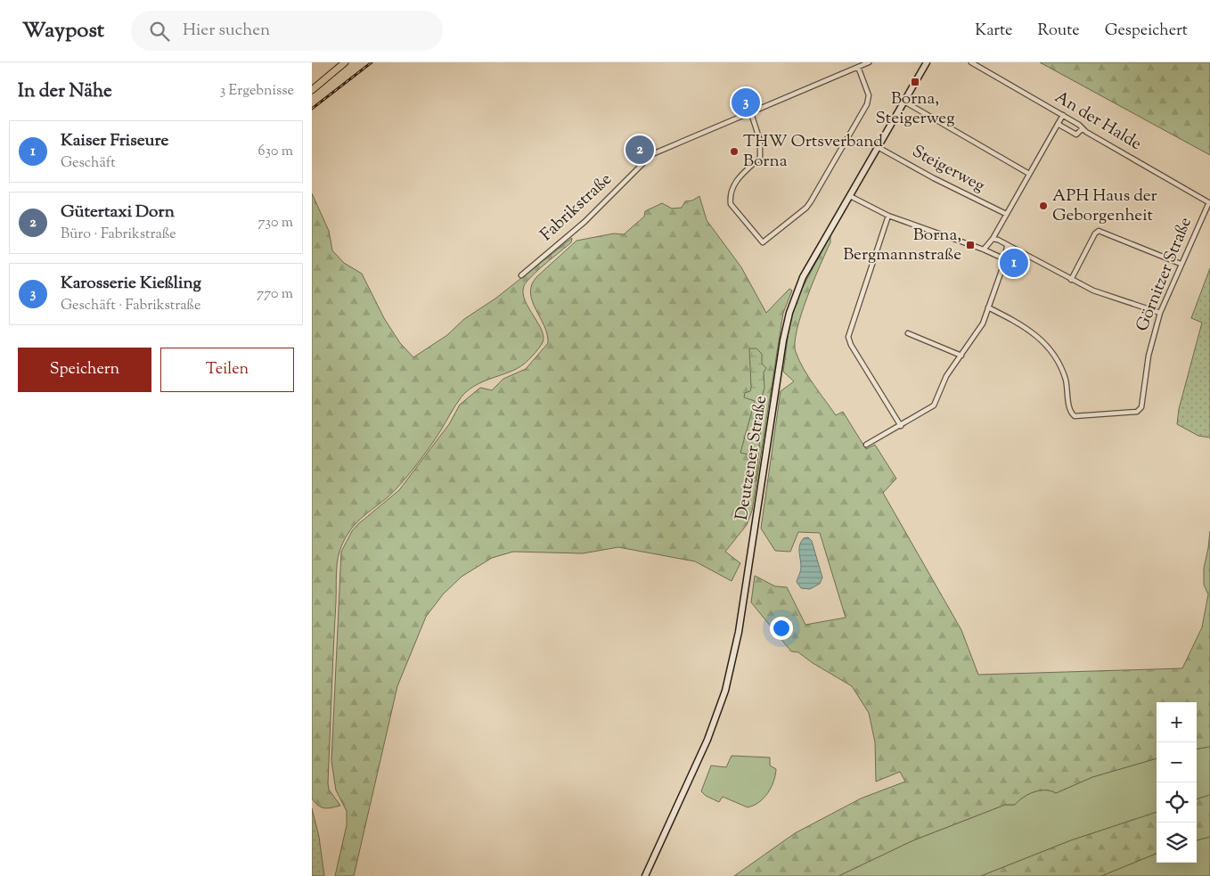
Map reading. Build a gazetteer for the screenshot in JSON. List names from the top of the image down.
{
  "streets": {
    "main road": ["Deutzener Straße"],
    "street": [
      "An der Halde",
      "Steigerweg",
      "Fabrikstraße",
      "Görnitzer Straße"
    ]
  },
  "crossings": [
    ["An der Halde", "Görnitzer Straße"],
    ["Steigerweg", "Deutzener Straße"]
  ],
  "places": {
    "transit": ["Borna, Steigerweg", "Borna, Bergmannstraße"],
    "other": ["THW Ortsverband Borna", "APH Haus der Geborgenheit"]
  },
  "page": {
    "header": "Waypost",
    "search": "Hier suchen",
    "nav": ["Karte", "Route", "Gespeichert"],
    "heading": ["In der Nähe", "3 Ergebnisse"],
    "pins": ["3", "2", "1"],
    "list": [
      {
        "mark": "1",
        "name": "Kaiser Friseure",
        "note": "Geschäft",
        "value": "630 m"
      },
      {
        "mark": "2",
        "name": "Gütertaxi Dorn",
        "note": "Büro · Fabrikstraße",
        "value": "730 m"
      },
      {
        "mark": "3",
        "name": "Karosserie Kießling",
        "note": "Geschäft · Fabrikstraße",
        "value": "770 m"
      }
    ],
    "buttons": ["Speichern", "Teilen"],
    "map_buttons": ["+", "−"]
  }
}
